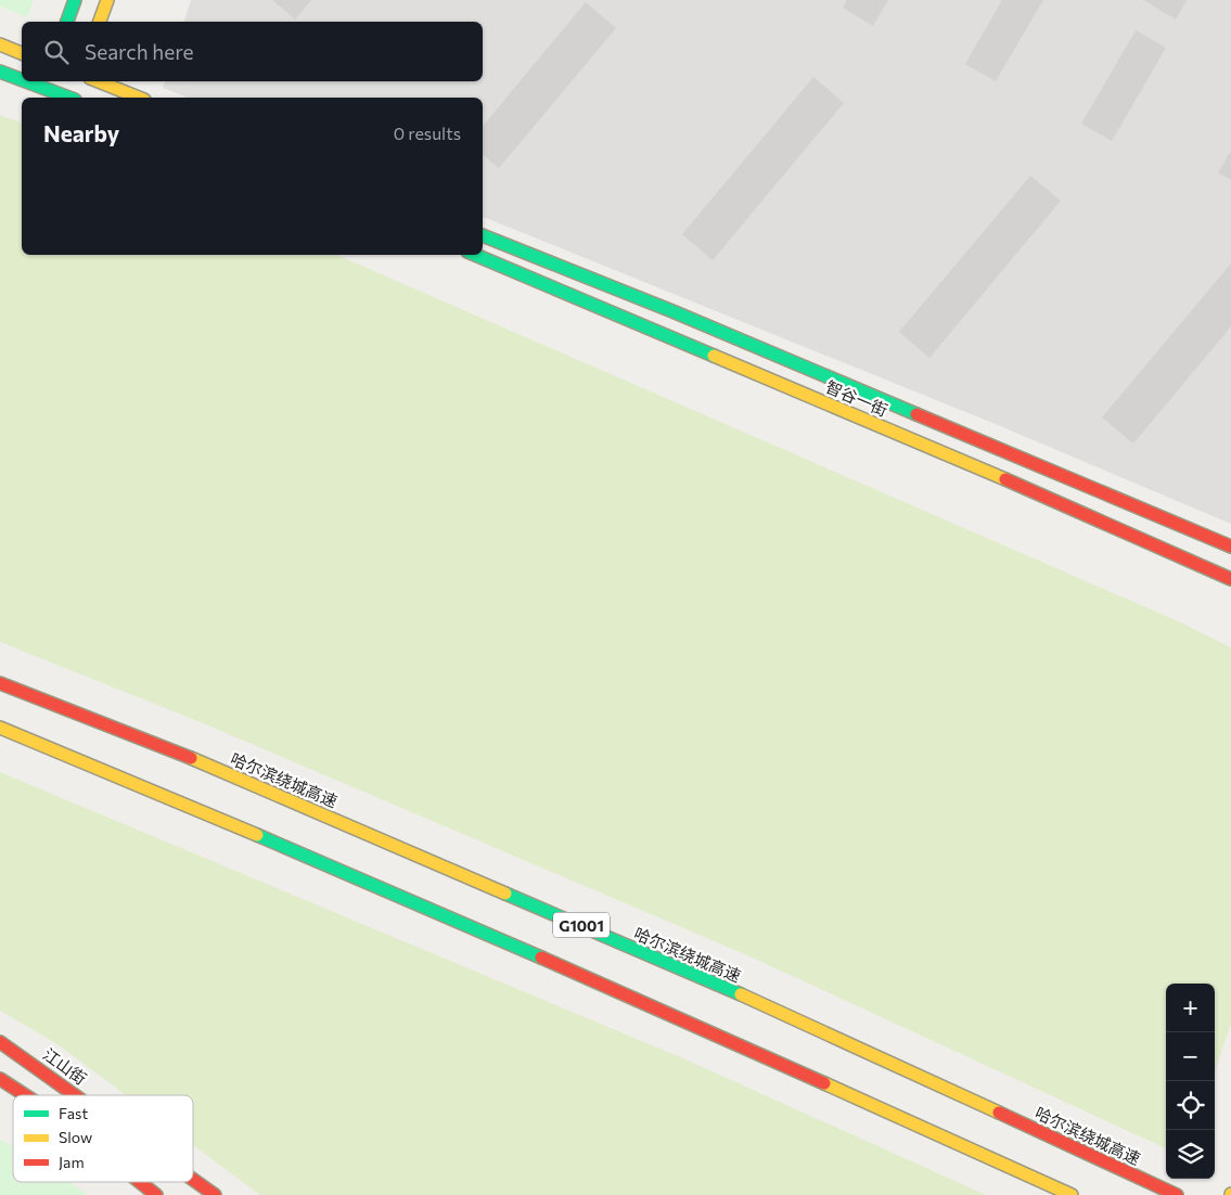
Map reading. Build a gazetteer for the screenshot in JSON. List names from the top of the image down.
{
  "streets": {
    "main road": [
      "智谷一街",
      "哈尔滨绕城高速",
      "G1001",
      "江山街"
    ]
  },
  "legend": ["Fast", "Slow", "Jam"],
  "page": {
    "search": "Search here",
    "heading": ["Nearby", "0 results"],
    "map_buttons": ["+", "−"]
  }
}
